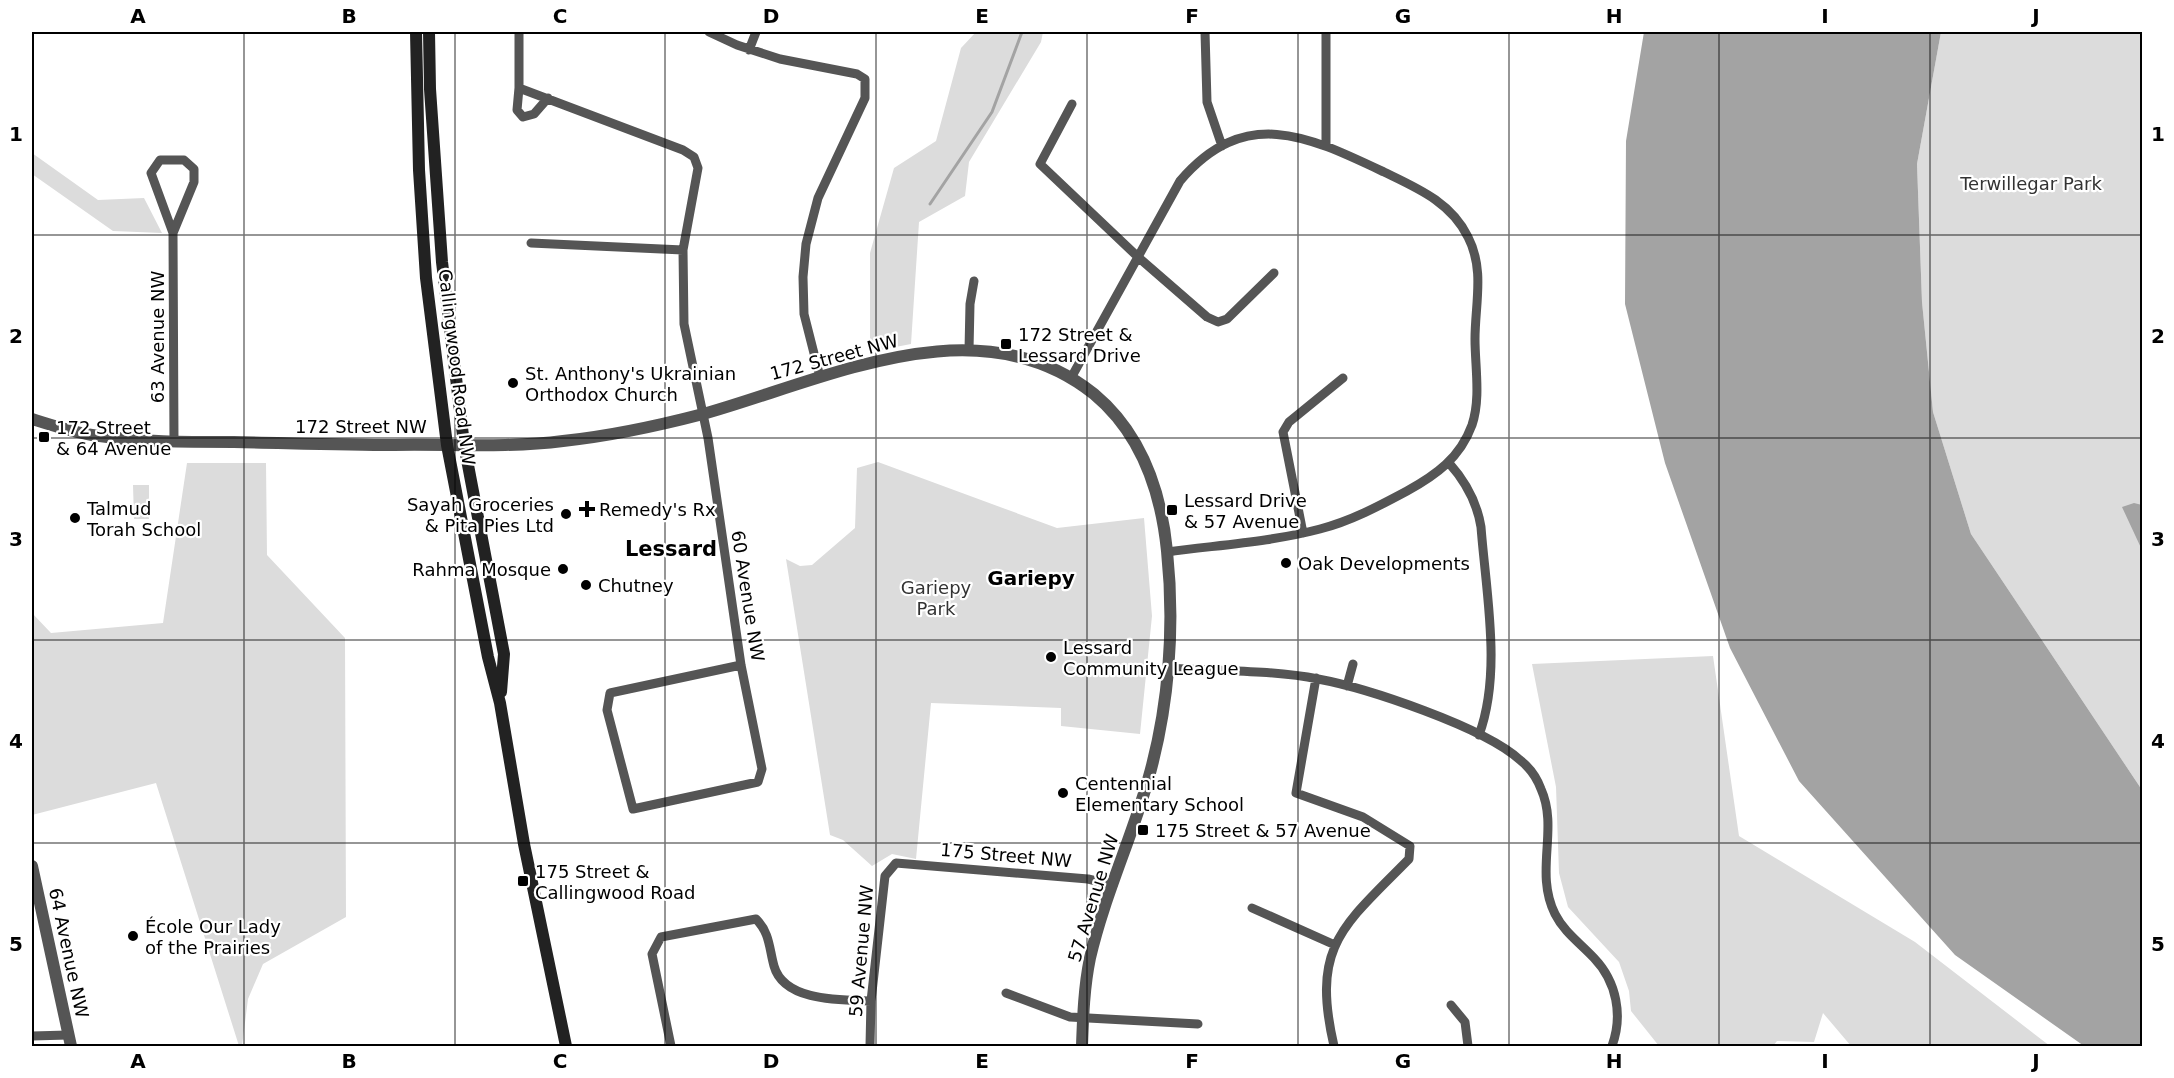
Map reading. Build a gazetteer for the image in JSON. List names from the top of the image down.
{
  "streets": {
    "main road": ["Callingwood Road NW"],
    "street": [
      "63 Avenue NW",
      "172 Street NW",
      "60 Avenue NW",
      "175 Street NW",
      "57 Avenue NW",
      "59 Avenue NW",
      "64 Avenue NW"
    ]
  },
  "crossings": [
    ["63 Avenue NW", "172 Street NW"],
    ["172 Street NW", "Callingwood Road NW"],
    ["172 Street NW", "60 Avenue NW"],
    ["172 Street NW", "57 Avenue NW"],
    ["175 Street NW", "57 Avenue NW"],
    ["175 Street NW", "59 Avenue NW"]
  ],
  "districts": ["Lessard", "Gariepy"],
  "parks": ["Terwillegar Park", "Gariepy Park"],
  "places": {
    "transit": [
      "172 Street & Lessard Drive",
      "172 Street & 64 Avenue",
      "Lessard Drive & 57 Avenue",
      "175 Street & 57 Avenue",
      "175 Street & Callingwood Road"
    ],
    "other": [
      "St. Anthony's Ukrainian Orthodox Church",
      "Sayah Groceries & Pita Pies Ltd",
      "Talmud Torah School",
      "Oak Developments",
      "Rahma Mosque",
      "Chutney",
      "Lessard Community League",
      "Centennial Elementary School",
      "École Our Lady of the Prairies"
    ],
    "health": ["Remedy's Rx"]
  },
  "grid": {
    "columns": [
      "A",
      "B",
      "C",
      "D",
      "E",
      "F",
      "G",
      "H",
      "I",
      "J"
    ],
    "rows": [
      "1",
      "2",
      "3",
      "4",
      "5"
    ]
  }
}
